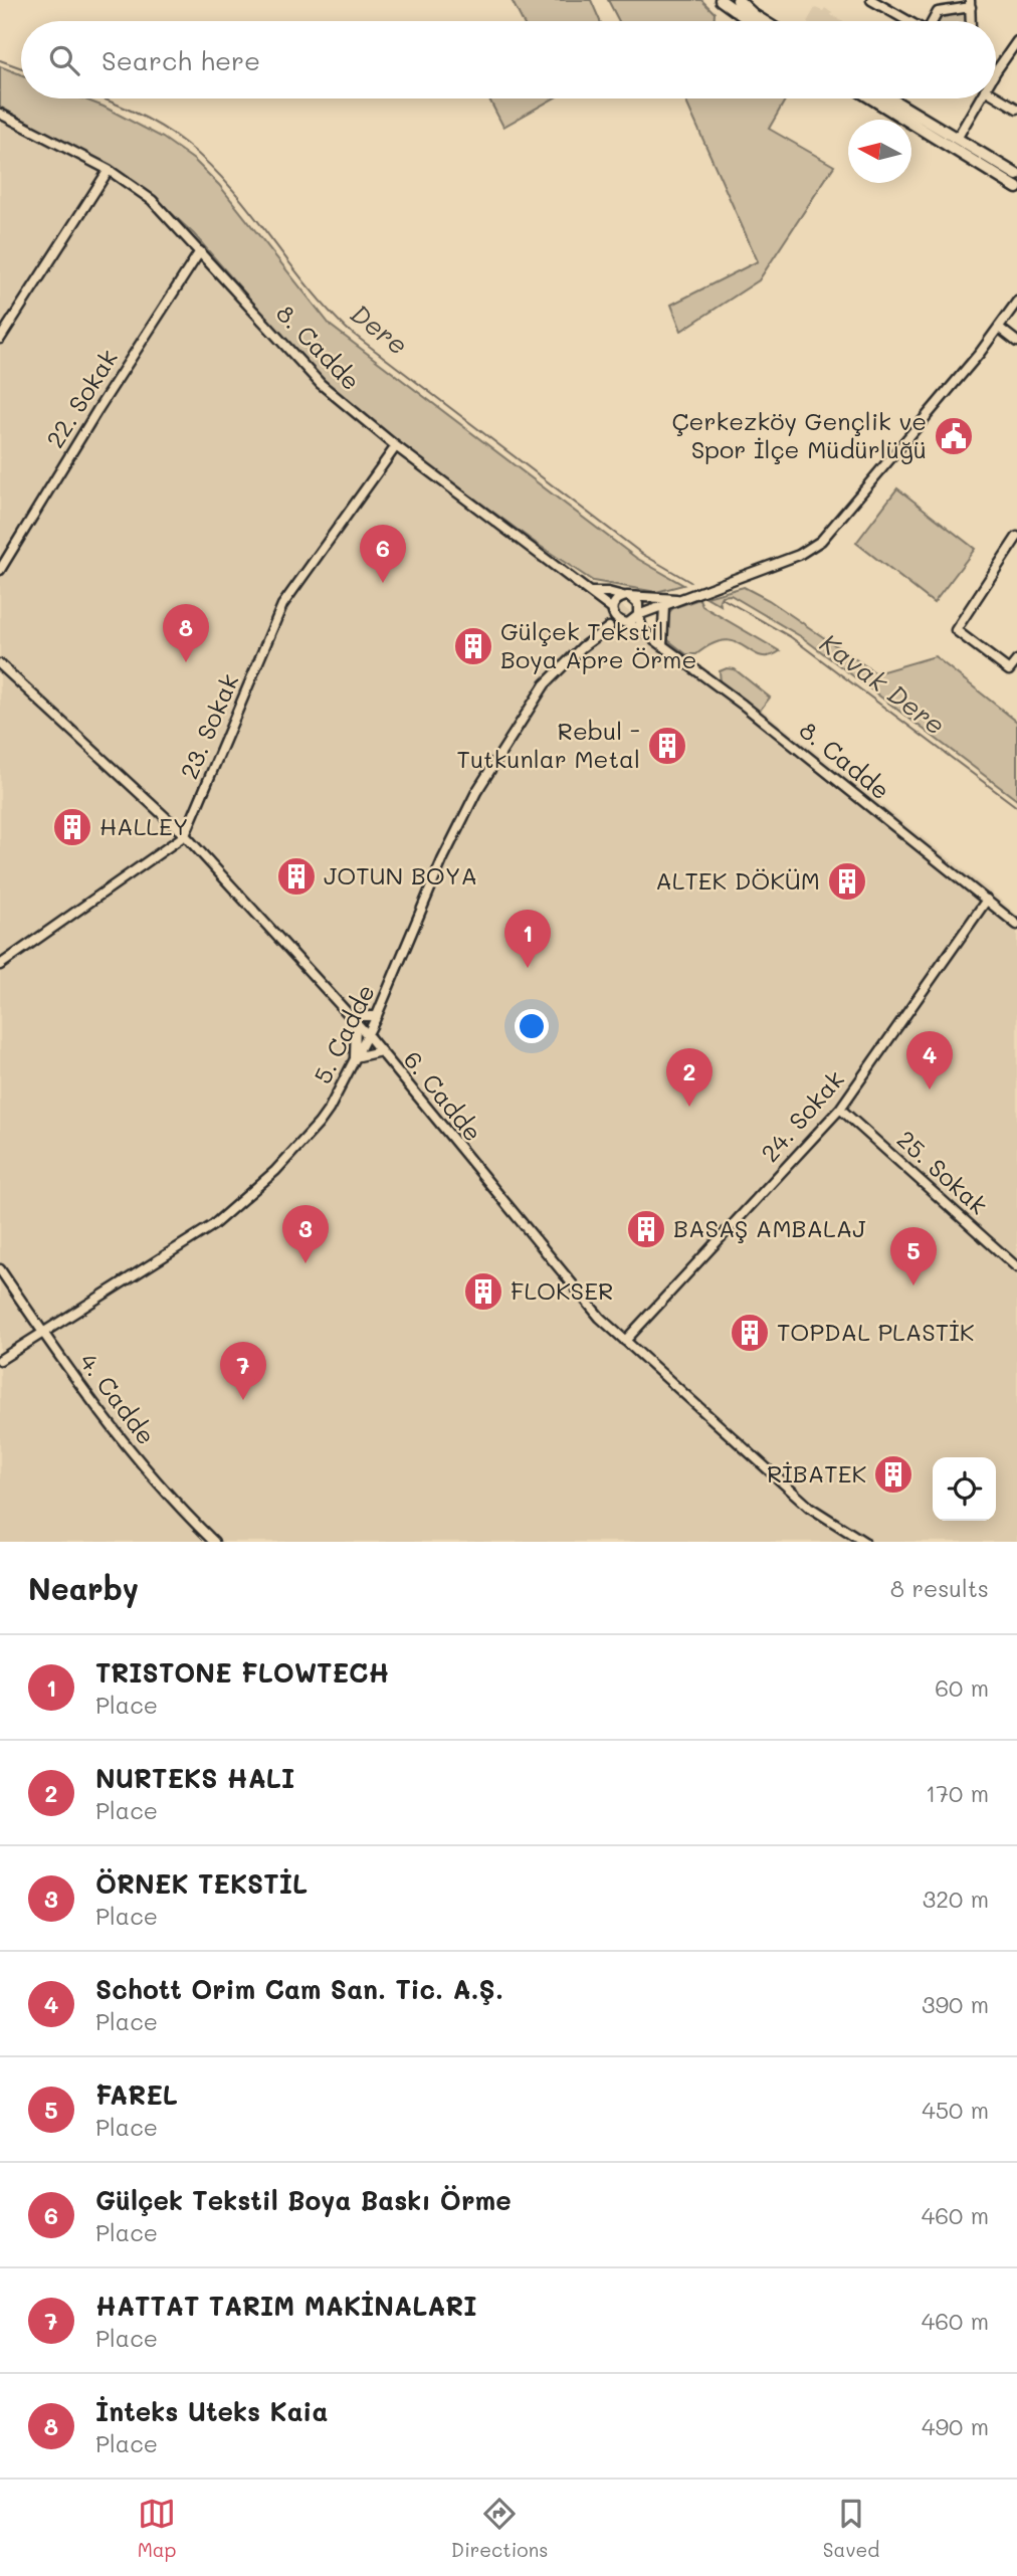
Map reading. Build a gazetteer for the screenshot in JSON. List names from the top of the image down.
{
  "streets": {
    "street": [
      "8. Cadde",
      "22. Sokak",
      "23. Sokak",
      "5. Cadde",
      "6. Cadde",
      "24. Sokak",
      "25. Sokak",
      "4. Cadde"
    ]
  },
  "crossings": [
    ["8. Cadde", "22. Sokak"],
    ["8. Cadde", "23. Sokak"],
    ["8. Cadde", "24. Sokak"],
    ["23. Sokak", "6. Cadde"],
    ["5. Cadde", "6. Cadde"],
    ["5. Cadde", "4. Cadde"],
    ["6. Cadde", "24. Sokak"],
    ["24. Sokak", "25. Sokak"]
  ],
  "water": ["Dere", "Kavak Dere"],
  "places": {
    "public building": ["Çerkezköy Gençlik ve Spor İlçe Müdürlüğü"],
    "building": [
      "Gülçek Tekstil Boya Apre Örme",
      "Rebul - Tutkunlar Metal",
      "HALLEY",
      "JOTUN BOYA",
      "ALTEK DÖKÜM",
      "BASAŞ AMBALAJ",
      "FLOKSER",
      "TOPDAL PLASTİK",
      "RİBATEK"
    ]
  },
  "north": "left",
  "page": {
    "search": "Search here",
    "pins": [
      "6",
      "8",
      "1",
      "4",
      "2",
      "3",
      "5",
      "7"
    ],
    "heading": ["Nearby", "8 results"],
    "list": [
      {
        "mark": "1",
        "name": "TRISTONE FLOWTECH",
        "note": "Place",
        "value": "60 m"
      },
      {
        "mark": "2",
        "name": "NURTEKS HALI",
        "note": "Place",
        "value": "170 m"
      },
      {
        "mark": "3",
        "name": "ÖRNEK TEKSTİL",
        "note": "Place",
        "value": "320 m"
      },
      {
        "mark": "4",
        "name": "Schott Orim Cam San. Tic. A.Ş.",
        "note": "Place",
        "value": "390 m"
      },
      {
        "mark": "5",
        "name": "FAREL",
        "note": "Place",
        "value": "450 m"
      },
      {
        "mark": "6",
        "name": "Gülçek Tekstil Boya Baskı Örme",
        "note": "Place",
        "value": "460 m"
      },
      {
        "mark": "7",
        "name": "HATTAT TARIM MAKİNALARI",
        "note": "Place",
        "value": "460 m"
      },
      {
        "mark": "8",
        "name": "İnteks Uteks Kaia",
        "note": "Place",
        "value": "490 m"
      }
    ],
    "nav": ["Map", "Directions", "Saved"]
  }
}
